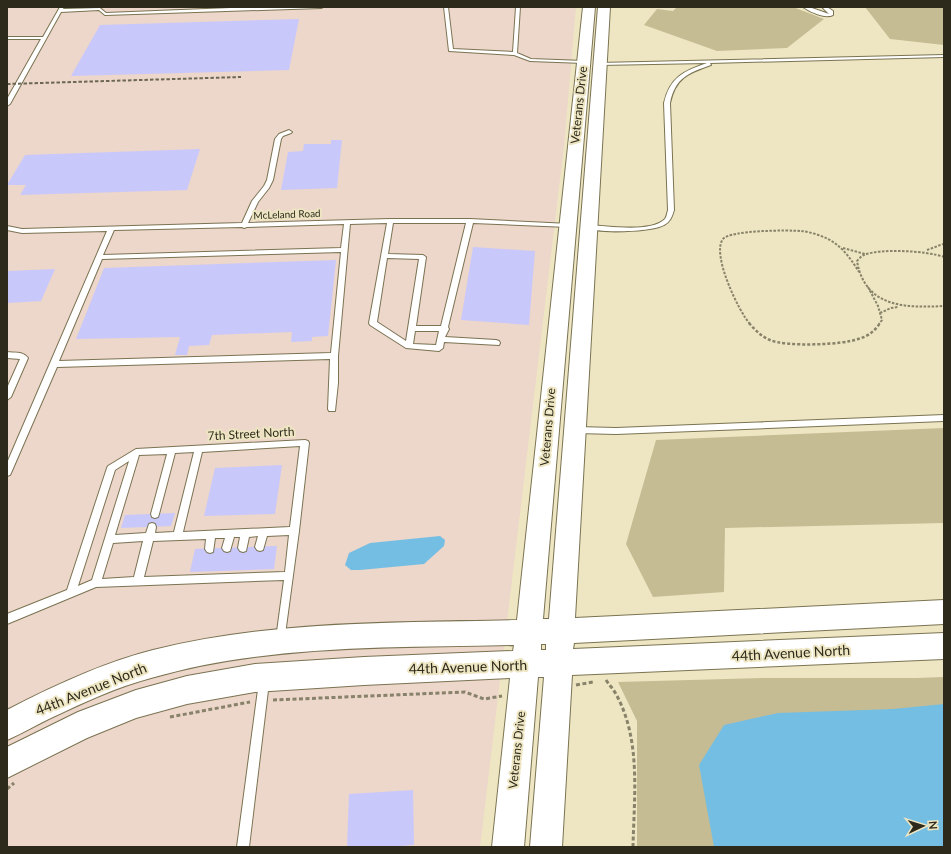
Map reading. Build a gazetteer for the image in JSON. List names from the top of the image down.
{
  "streets": {
    "main road": ["Veterans Drive", "44th Avenue North"],
    "lane": ["McLeland Road", "7th Street North"]
  },
  "crossings": [
    ["Veterans Drive", "McLeland Road"],
    ["Veterans Drive", "44th Avenue North"],
    ["7th Street North", "44th Avenue North"]
  ],
  "north": "right"
}
